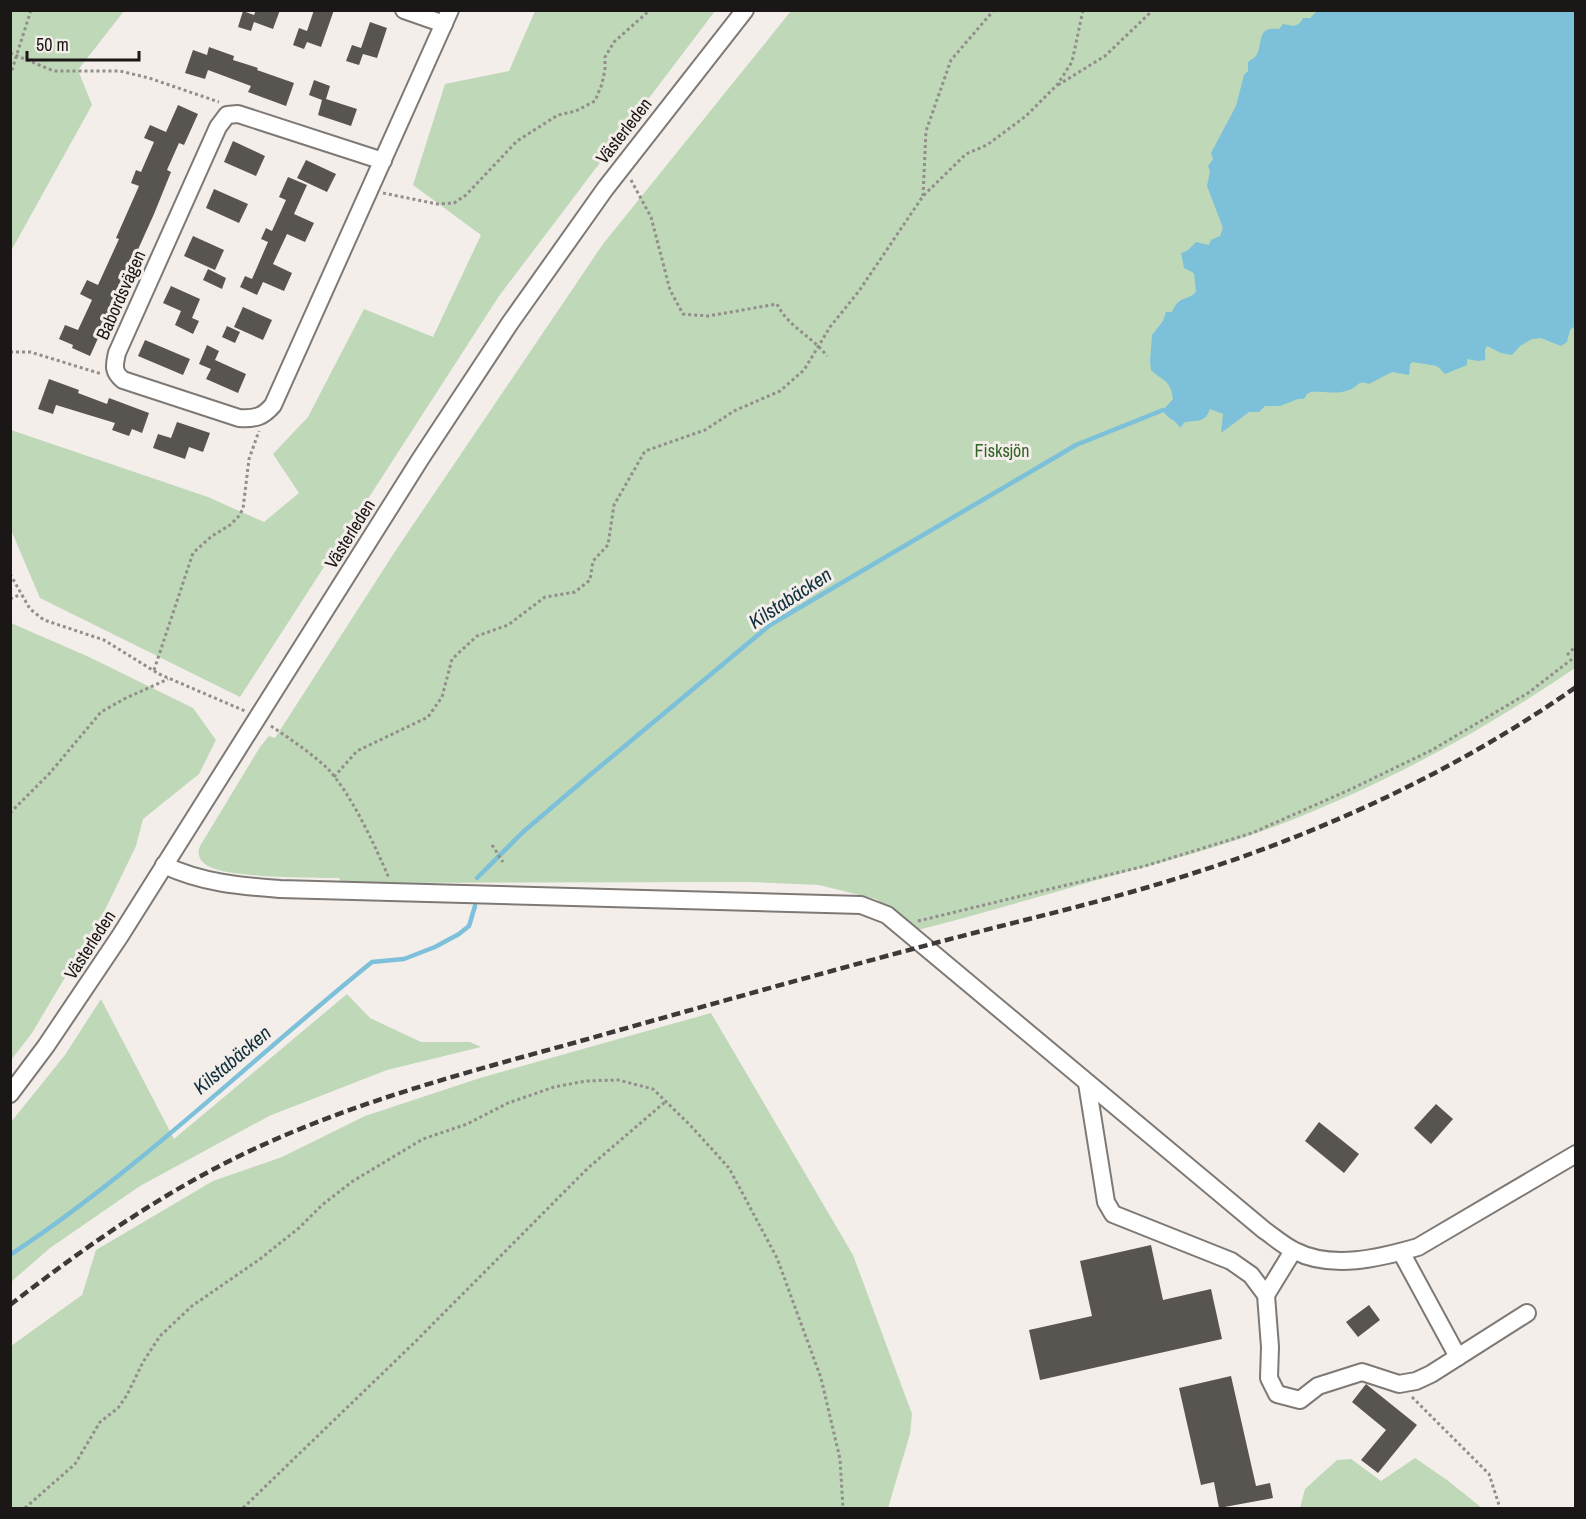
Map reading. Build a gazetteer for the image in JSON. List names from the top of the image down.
{
  "streets": {
    "street": ["Västerleden", "Babordsvägen"]
  },
  "water": ["Kilstabäcken"],
  "parks": ["Fisksjön"],
  "scale_bar": "50 m"
}
